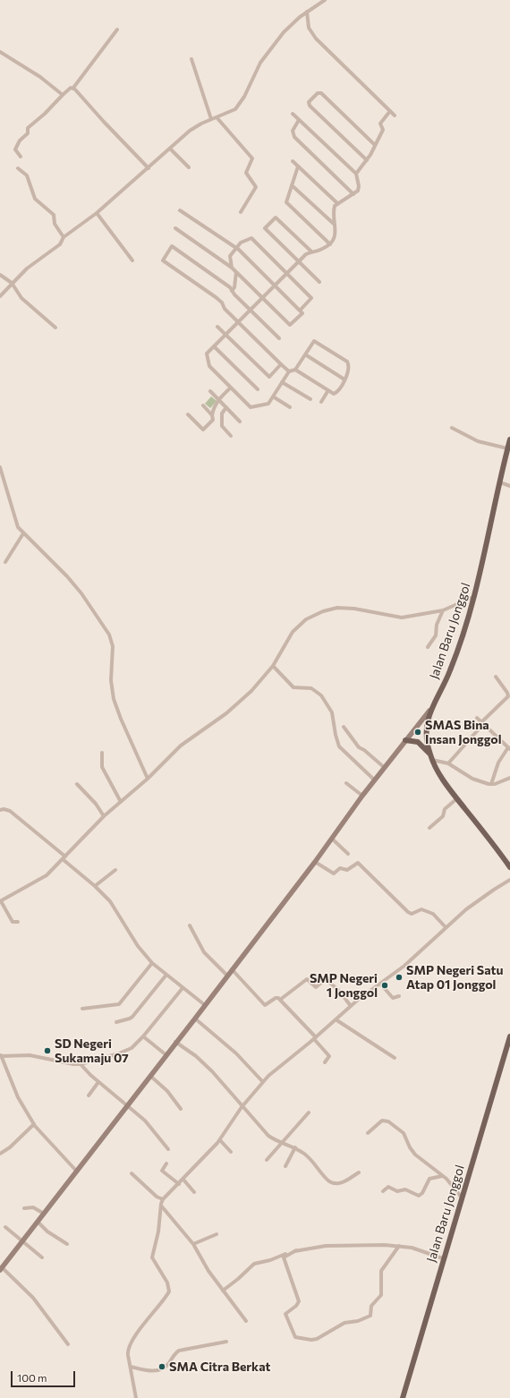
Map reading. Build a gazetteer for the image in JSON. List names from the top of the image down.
{
  "streets": {
    "main road": ["Jalan Baru Jonggol"]
  },
  "places": [
    "SMAS Bina Insan Jonggol",
    "SMP Negeri Satu Atap 01 Jonggol",
    "SMP Negeri 1 Jonggol",
    "SD Negeri Sukamaju 07",
    "SMA Citra Berkat"
  ],
  "scale_bar": "100 m"
}
